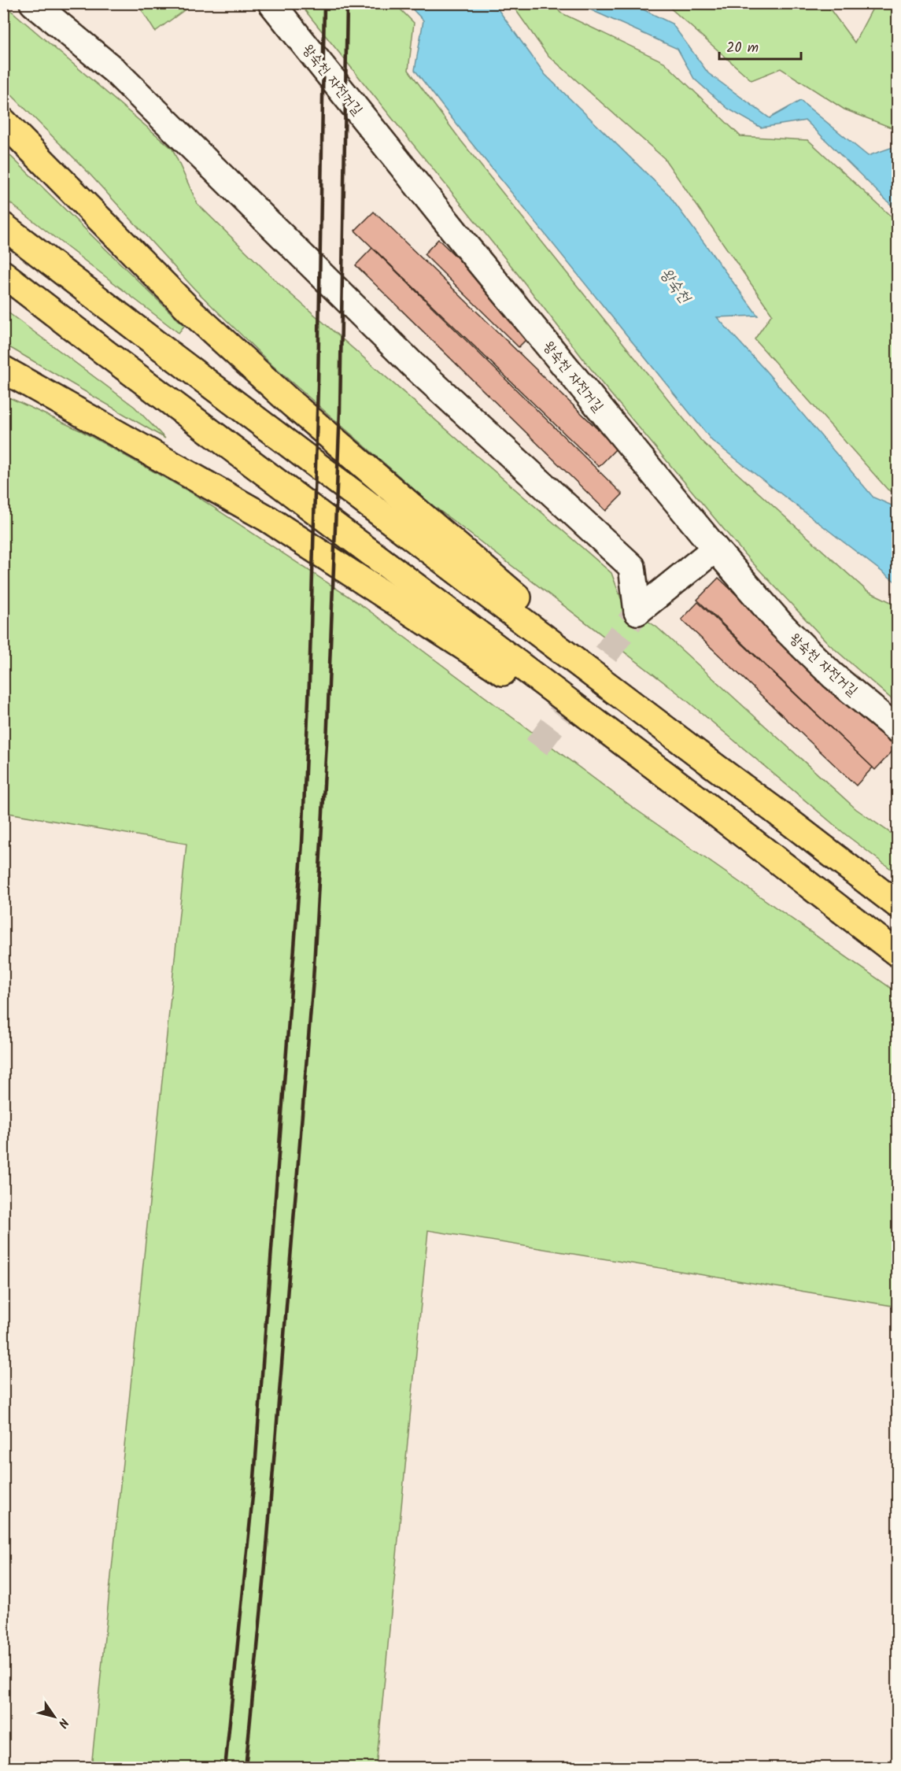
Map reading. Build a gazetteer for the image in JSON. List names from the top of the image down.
{
  "streets": {
    "street": ["왕숙천 자전거길"]
  },
  "water": ["왕숙천"],
  "scale_bar": "20 m",
  "north": "bottom right"
}
